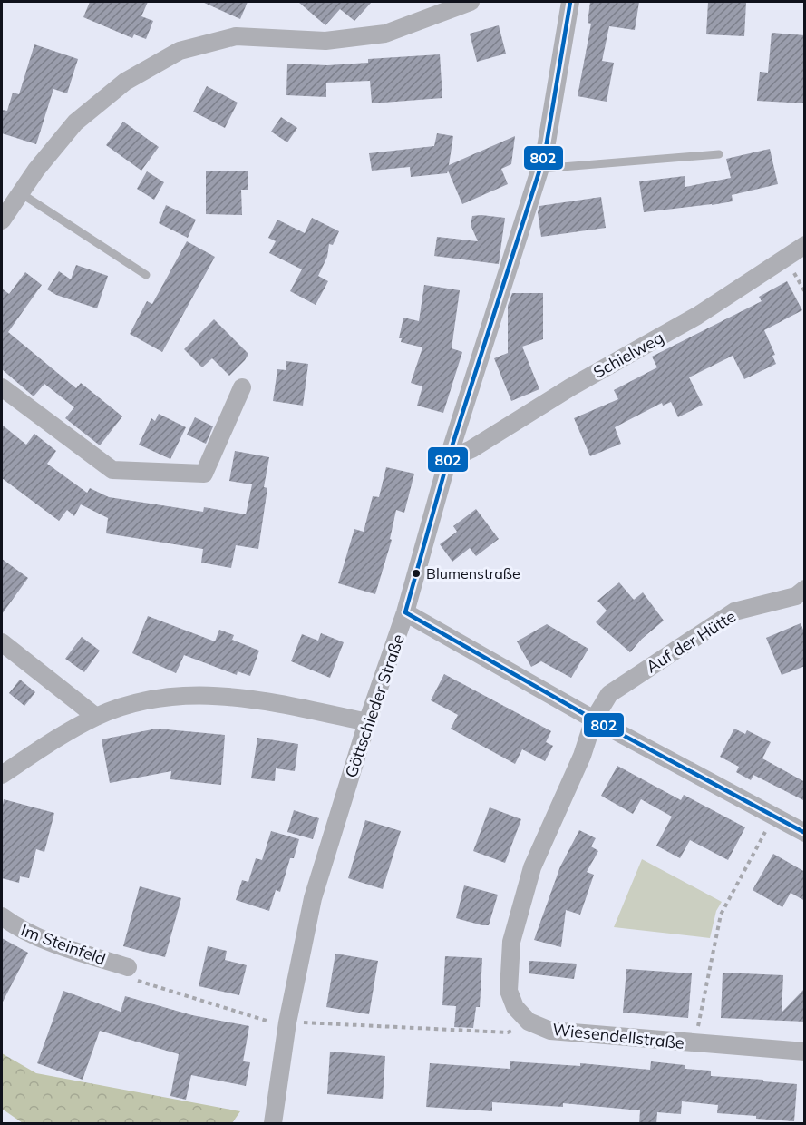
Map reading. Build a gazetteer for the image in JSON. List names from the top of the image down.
{
  "streets": {
    "street": [
      "Schielweg",
      "Auf der Hütte",
      "Göttschieder Straße",
      "Im Steinfeld",
      "Wiesendellstraße"
    ]
  },
  "crossings": [
    ["Schielweg", "Göttschieder Straße"]
  ],
  "places": ["Blumenstraße"],
  "lines": ["transit line 802"]
}
